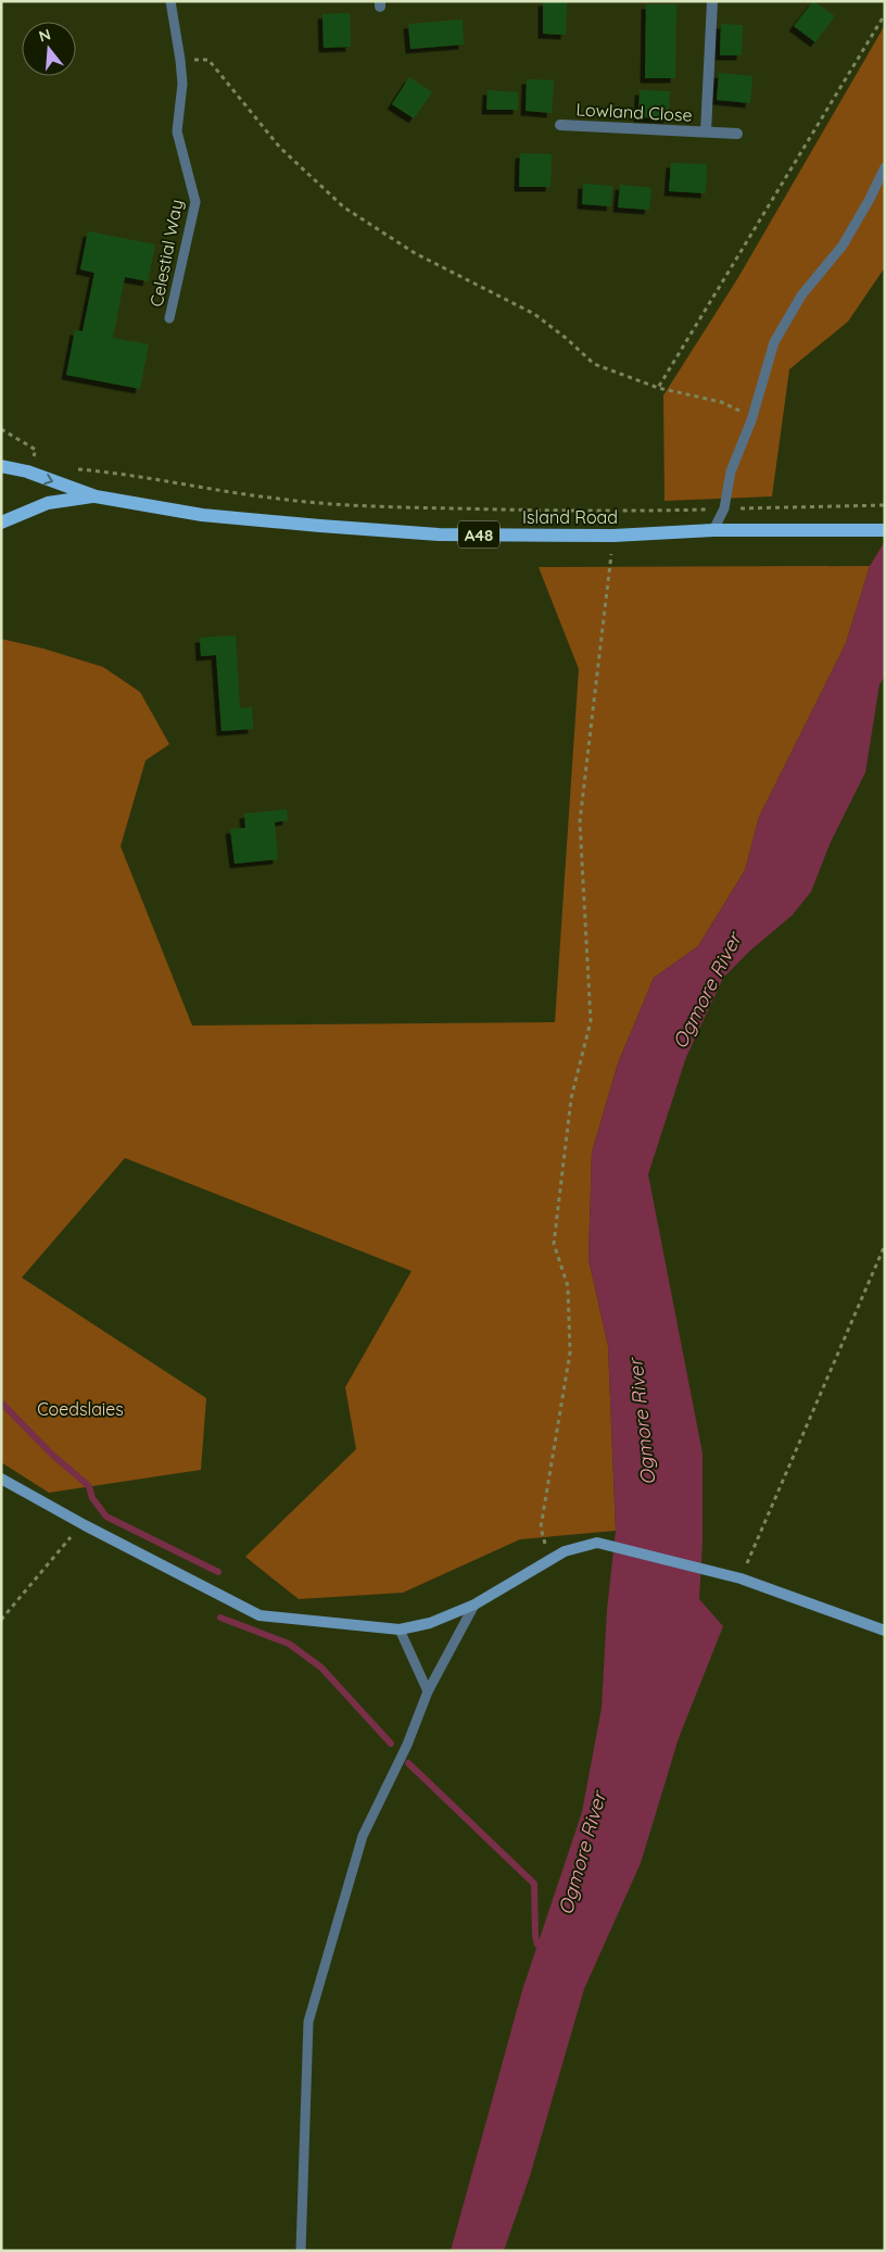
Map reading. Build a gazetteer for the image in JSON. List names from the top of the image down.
{
  "streets": {
    "main road": ["Island Road", "A48"],
    "street": ["Lowland Close"],
    "lane": ["Celestial Way"]
  },
  "water": ["Ogmore River"],
  "parks": ["Coedslaies"],
  "north": "top"
}
